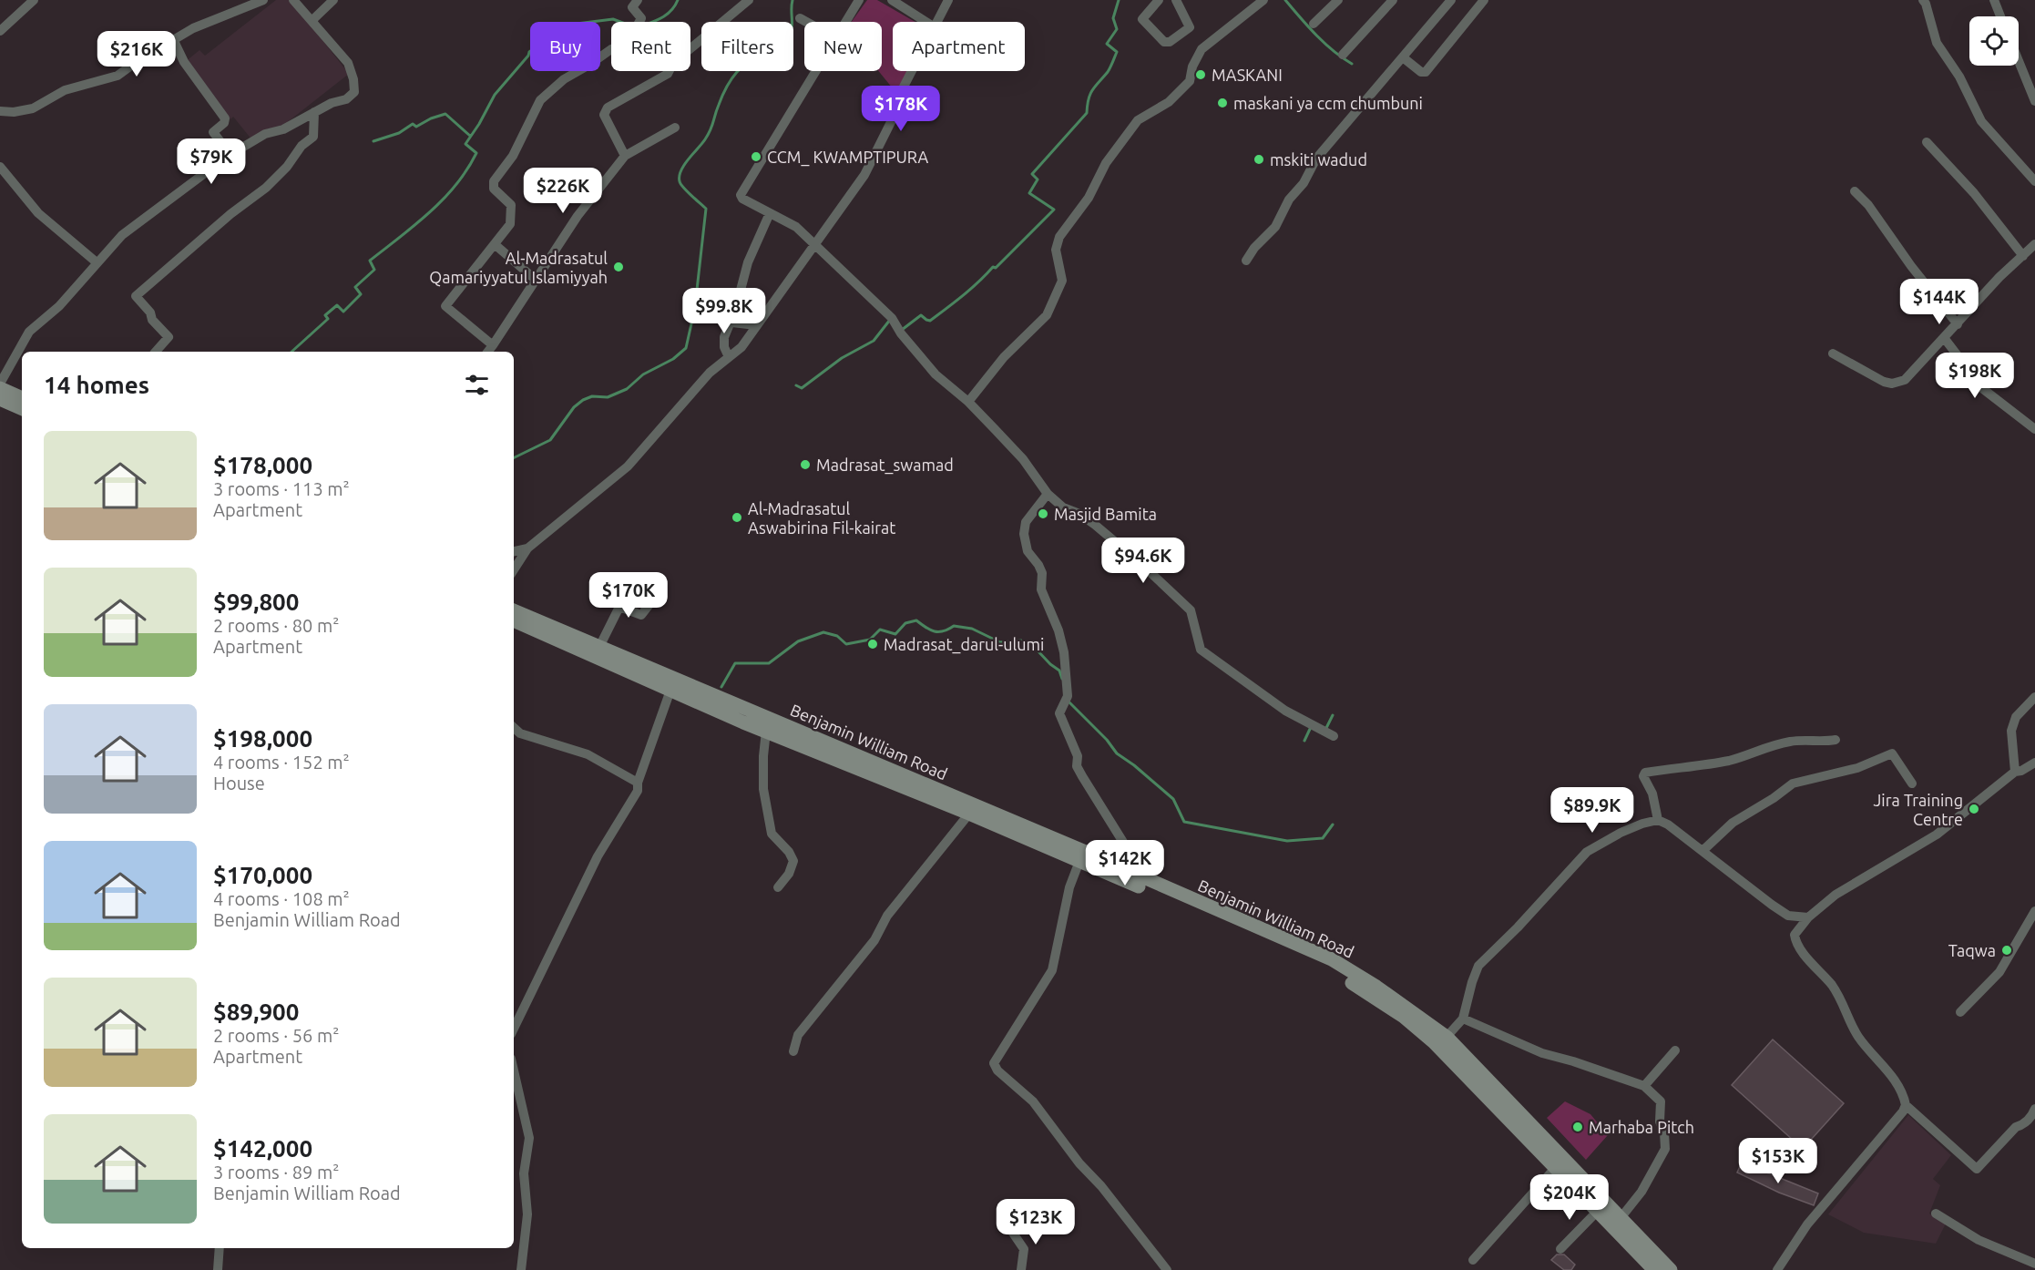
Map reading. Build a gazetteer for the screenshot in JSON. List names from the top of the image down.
{
  "streets": {
    "main road": ["Benjamin William Road"]
  },
  "places": [
    "MASKANI",
    "maskani ya ccm chumbuni",
    "CCM_ KWAMPTIPURA",
    "mskiti wadud",
    "Al-Madrasatul Qamariyyatul Islamiyyah",
    "Madrasat_swamad",
    "Masjid Bamita",
    "Al-Madrasatul Aswabirina Fil-kairat",
    "Madrasat_darul-ulumi",
    "Jira Training Centre",
    "Taqwa",
    "Marhaba Pitch"
  ],
  "page": {
    "chip": [
      "Buy",
      "Rent",
      "Filters",
      "New",
      "Apartment"
    ],
    "price": [
      "$216K",
      "$178K",
      "$79K",
      "$226K",
      "$144K",
      "$99.8K",
      "$198K",
      "$94.6K",
      "$170K",
      "$89.9K",
      "$142K",
      "$153K",
      "$204K",
      "$123K"
    ],
    "heading": "14 homes",
    "list": [
      {
        "name": "$178,000",
        "note": "3 rooms · 113 m² · Apartment"
      },
      {
        "name": "$99,800",
        "note": "2 rooms · 80 m² · Apartment"
      },
      {
        "name": "$198,000",
        "note": "4 rooms · 152 m² · House"
      },
      {
        "name": "$170,000",
        "note": "4 rooms · 108 m² · Benjamin William Road"
      },
      {
        "name": "$89,900",
        "note": "2 rooms · 56 m² · Apartment"
      },
      {
        "name": "$142,000",
        "note": "3 rooms · 89 m² · Benjamin William Road"
      }
    ]
  }
}
